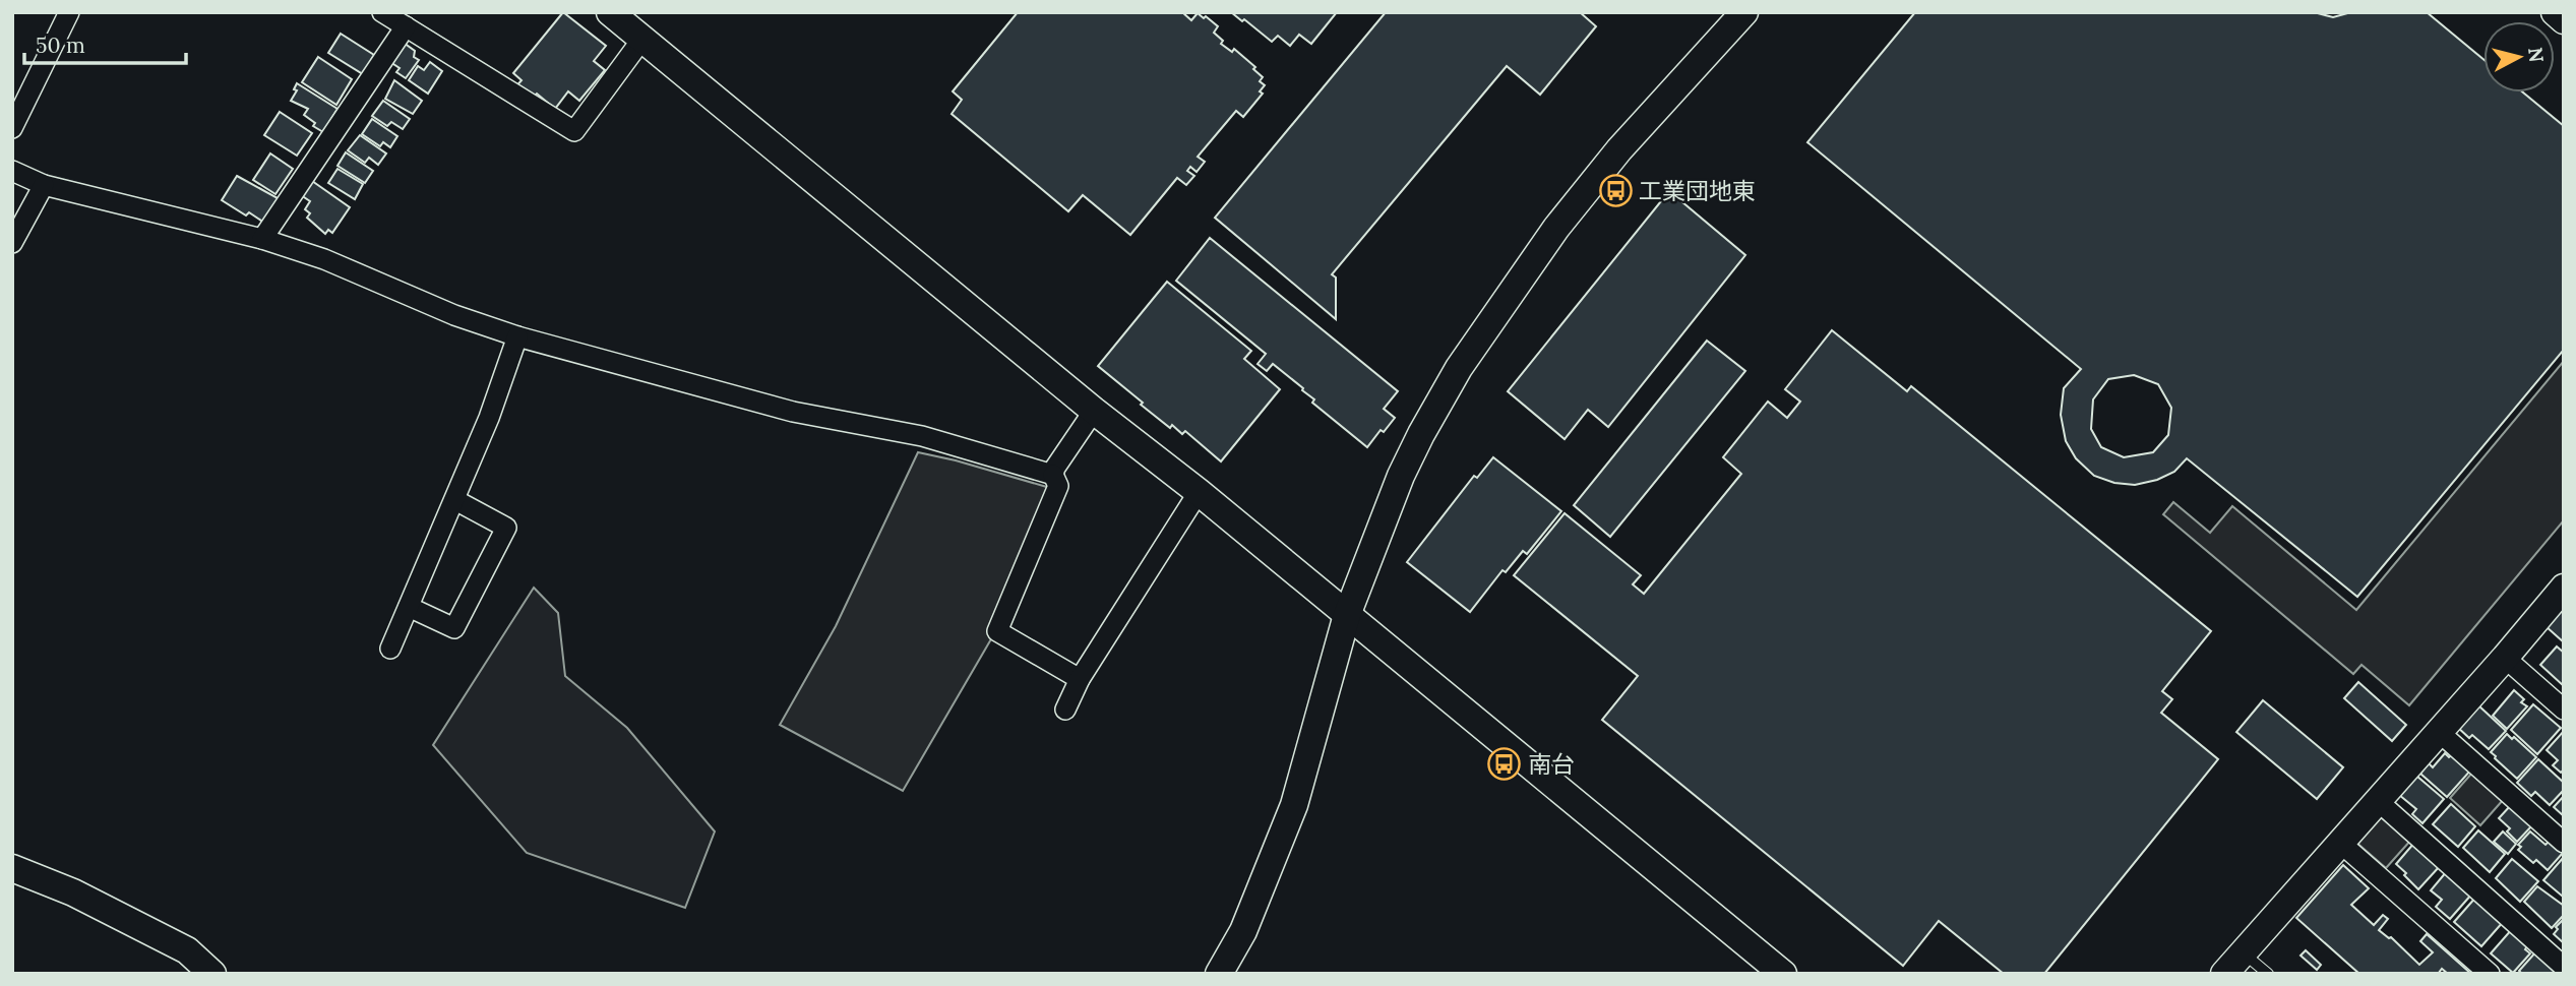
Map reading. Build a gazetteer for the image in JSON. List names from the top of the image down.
{
  "places": {
    "bus stop": ["工業団地東", "南台"]
  },
  "scale_bar": "50 m",
  "north": "right"
}
